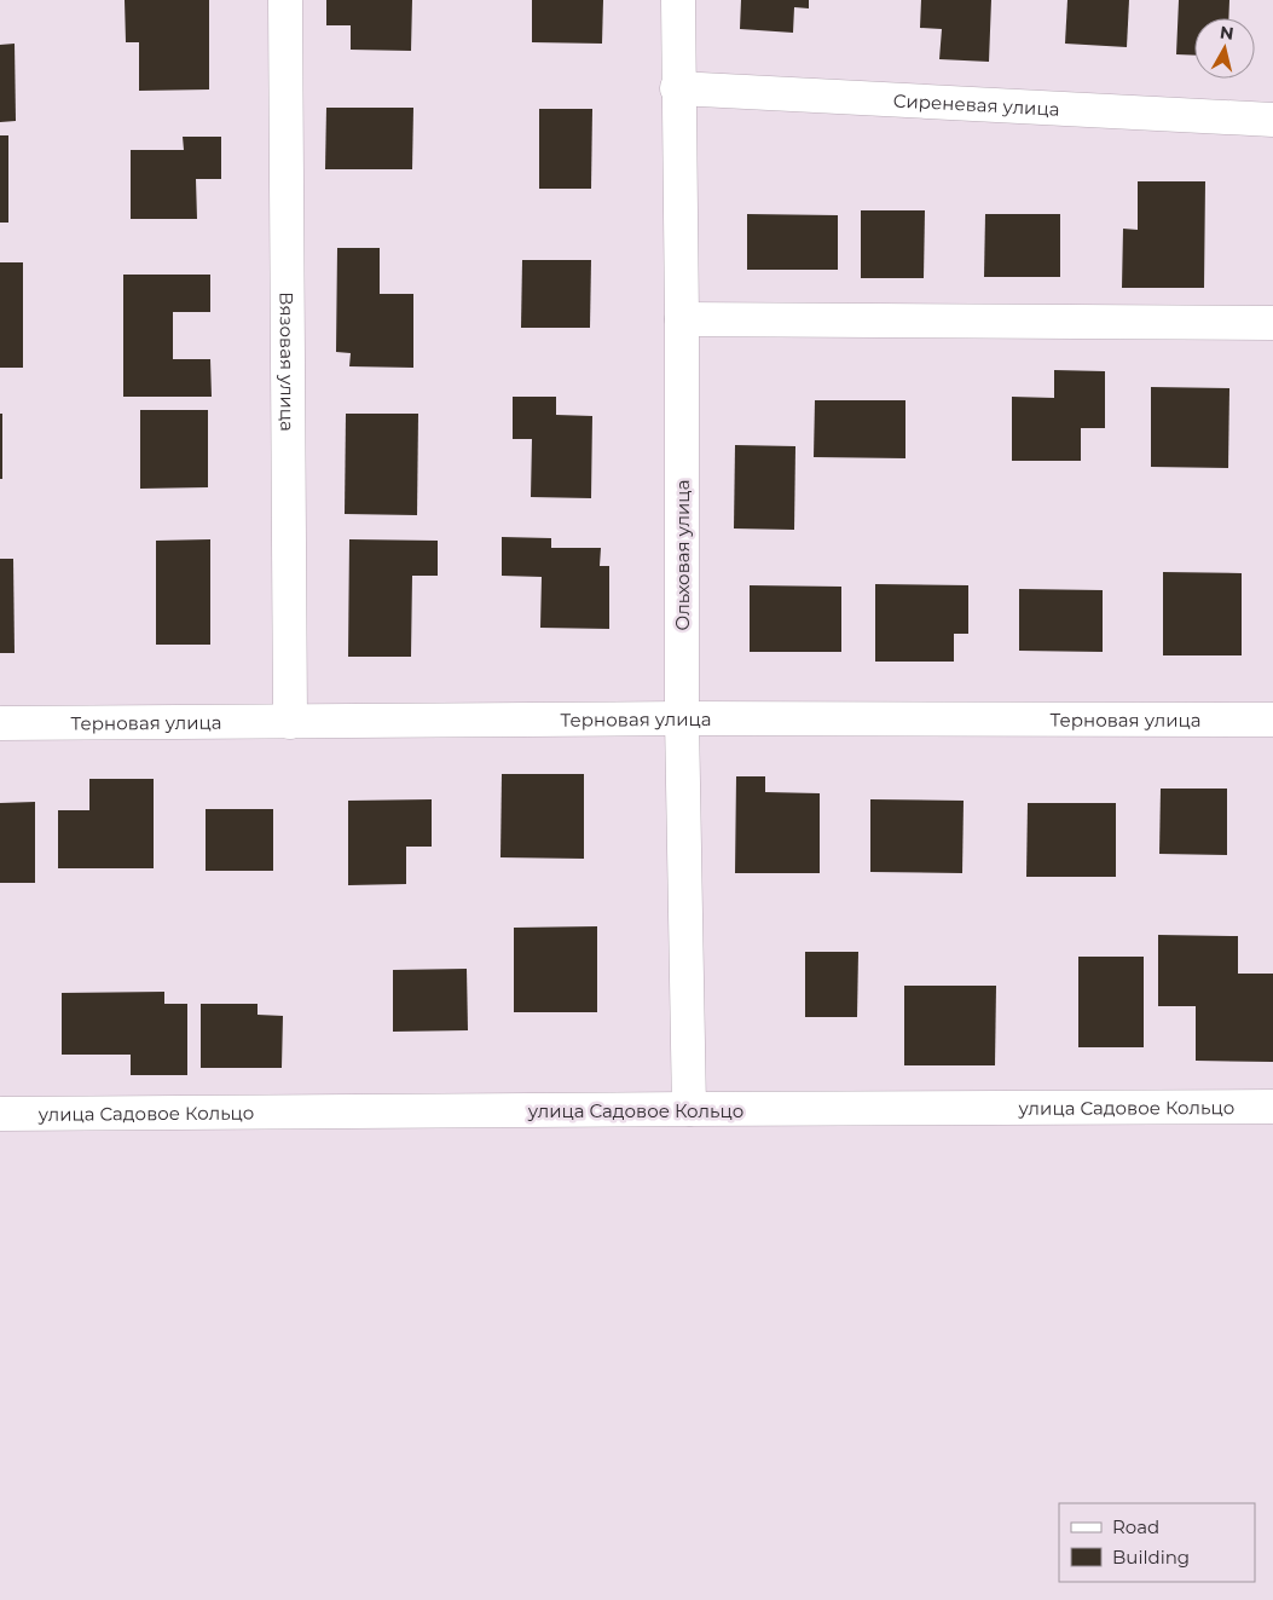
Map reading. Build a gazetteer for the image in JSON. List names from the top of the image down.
{
  "streets": {
    "street": [
      "Сиреневая улица",
      "Вязовая улица",
      "Ольховая улица",
      "Терновая улица",
      "улица Садовое Кольцо"
    ]
  },
  "crossings": [
    ["Сиреневая улица", "Ольховая улица"],
    ["Вязовая улица", "Терновая улица"],
    ["Ольховая улица", "Терновая улица"],
    ["Ольховая улица", "улица Садовое Кольцо"]
  ],
  "legend": ["Road", "Building"],
  "north": "top"
}
